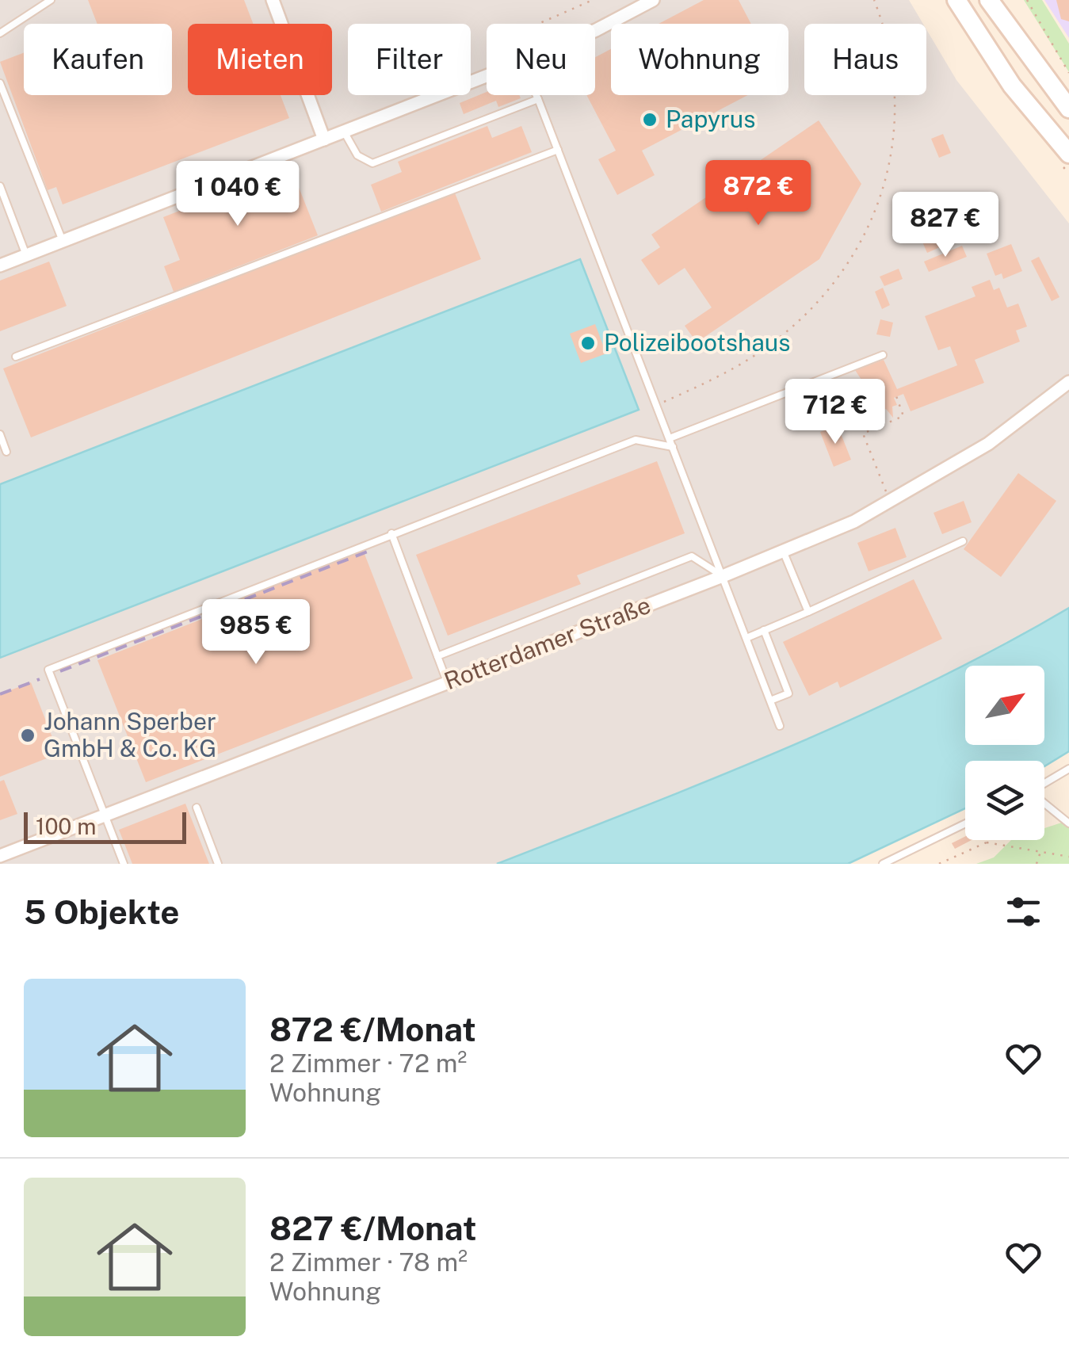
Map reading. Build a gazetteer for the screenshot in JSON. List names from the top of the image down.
{
  "streets": {
    "street": ["Rotterdamer Straße"]
  },
  "places": ["Papyrus", "Polizeibootshaus", "Johann Sperber GmbH & Co. KG"],
  "scale_bar": "100 m",
  "north": "top right",
  "page": {
    "chip": [
      "Kaufen",
      "Mieten",
      "Filter",
      "Neu",
      "Wohnung",
      "Haus"
    ],
    "price": [
      "872 €",
      "1 040 €",
      "827 €",
      "712 €",
      "985 €"
    ],
    "scale": "100 m",
    "heading": "5 Objekte",
    "list": [
      {
        "name": "872 €/Monat",
        "note": "2 Zimmer · 72 m² · Wohnung"
      },
      {
        "name": "827 €/Monat",
        "note": "2 Zimmer · 78 m² · Wohnung"
      }
    ]
  }
}
